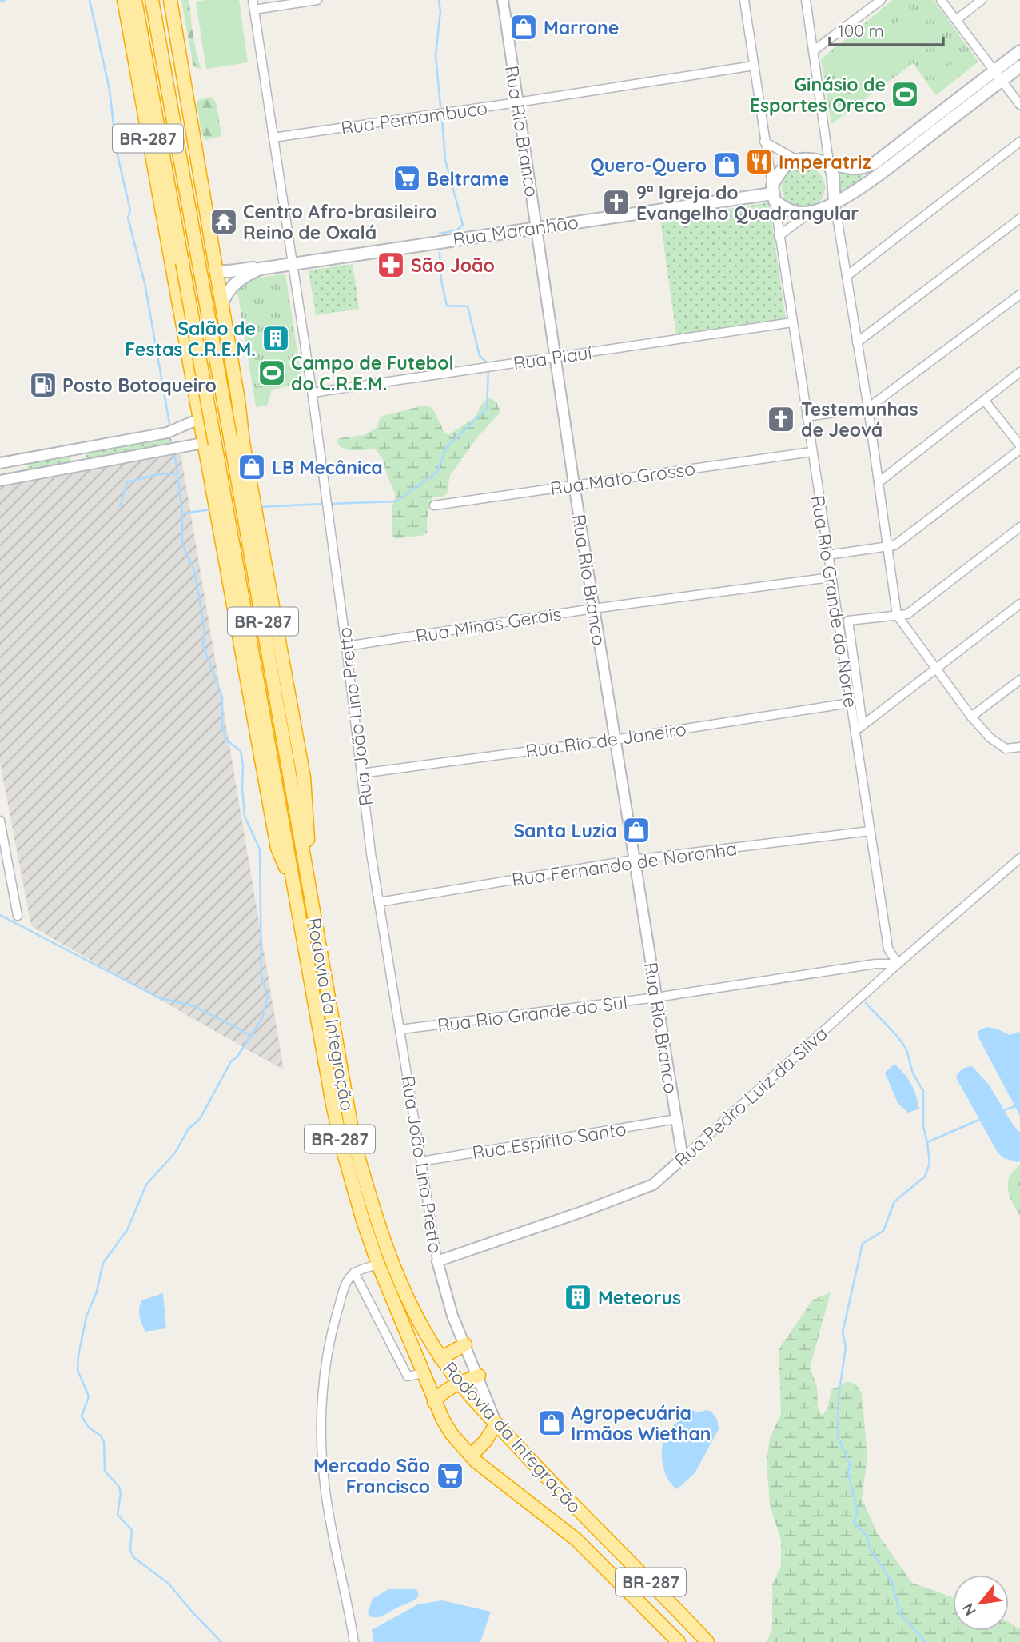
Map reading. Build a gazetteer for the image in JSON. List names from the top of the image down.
{
  "streets": {
    "highway": ["BR-287", "Rodovia da Integração"],
    "main road": ["Rua Maranhão"],
    "street": [
      "Rua Pernambuco",
      "Rua Rio Branco",
      "Rua Piauí",
      "Rua Mato Grosso",
      "Rua Rio Grande do Norte",
      "Rua Minas Gerais",
      "Rua João Lino Pretto",
      "Rua Rio de Janeiro",
      "Rua Fernando de Noronha",
      "Rua Rio Grande do Sul",
      "Rua Pedro Luiz da Silva",
      "Rua Espírito Santo"
    ]
  },
  "crossings": [
    ["Rua Pernambuco", "Rua Rio Branco"],
    ["Rua Pernambuco", "Rua Rio Grande do Norte"],
    ["Rua Pernambuco", "Rua João Lino Pretto"],
    ["Rua Rio Branco", "Rua Maranhão"],
    ["Rua Rio Branco", "Rua Piauí"],
    ["Rua Rio Branco", "Rua Mato Grosso"],
    ["Rua Rio Branco", "Rua Minas Gerais"],
    ["Rua Rio Branco", "Rua Rio de Janeiro"],
    ["Rua Rio Branco", "Rua Fernando de Noronha"],
    ["Rua Rio Branco", "Rua Rio Grande do Sul"],
    ["Rua Rio Branco", "Rua Pedro Luiz da Silva"],
    ["Rua Rio Branco", "Rua Espírito Santo"],
    ["BR-287", "Rua Maranhão"],
    ["BR-287", "Rodovia da Integração"],
    ["Rua Maranhão", "Rua Rio Grande do Norte"],
    ["Rua Maranhão", "Rua João Lino Pretto"],
    ["Rua Piauí", "Rua Rio Grande do Norte"],
    ["Rua Piauí", "Rua João Lino Pretto"],
    ["Rua Mato Grosso", "Rua Rio Grande do Norte"],
    ["Rua Rio Grande do Norte", "Rua Minas Gerais"],
    ["Rua Rio Grande do Norte", "Rua Rio de Janeiro"],
    ["Rua Rio Grande do Norte", "Rua Fernando de Noronha"],
    ["Rua Rio Grande do Norte", "Rua Rio Grande do Sul"],
    ["Rua Rio Grande do Norte", "Rua Pedro Luiz da Silva"],
    ["Rua Minas Gerais", "Rua João Lino Pretto"],
    ["Rua João Lino Pretto", "Rua Rio de Janeiro"],
    ["Rua João Lino Pretto", "Rua Fernando de Noronha"],
    ["Rua João Lino Pretto", "Rua Rio Grande do Sul"],
    ["Rua João Lino Pretto", "Rodovia da Integração"],
    ["Rua João Lino Pretto", "Rua Pedro Luiz da Silva"],
    ["Rua João Lino Pretto", "Rua Espírito Santo"],
    ["Rua Rio Grande do Sul", "Rua Pedro Luiz da Silva"]
  ],
  "places": {
    "shop": [
      "Marrone",
      "Quero-Quero",
      "LB Mecânica",
      "Santa Luzia",
      "Agropecuária Irmãos Wiethan"
    ],
    "sports": ["Ginásio de Esportes Oreco", "Campo de Futebol do C.R.E.M."],
    "restaurant": ["Imperatriz"],
    "supermarket": ["Beltrame", "Mercado São Francisco"],
    "church": ["9ª Igreja do Evangelho Quadrangular", "Testemunhas de Jeová"],
    "temple": ["Centro Afro-brasileiro Reino de Oxalá"],
    "pharmacy": ["São João"],
    "building": ["Salão de Festas C.R.E.M.", "Meteorus"],
    "fuel station": ["Posto Botoqueiro"]
  },
  "scale_bar": "100 m",
  "north": "bottom left"
}
